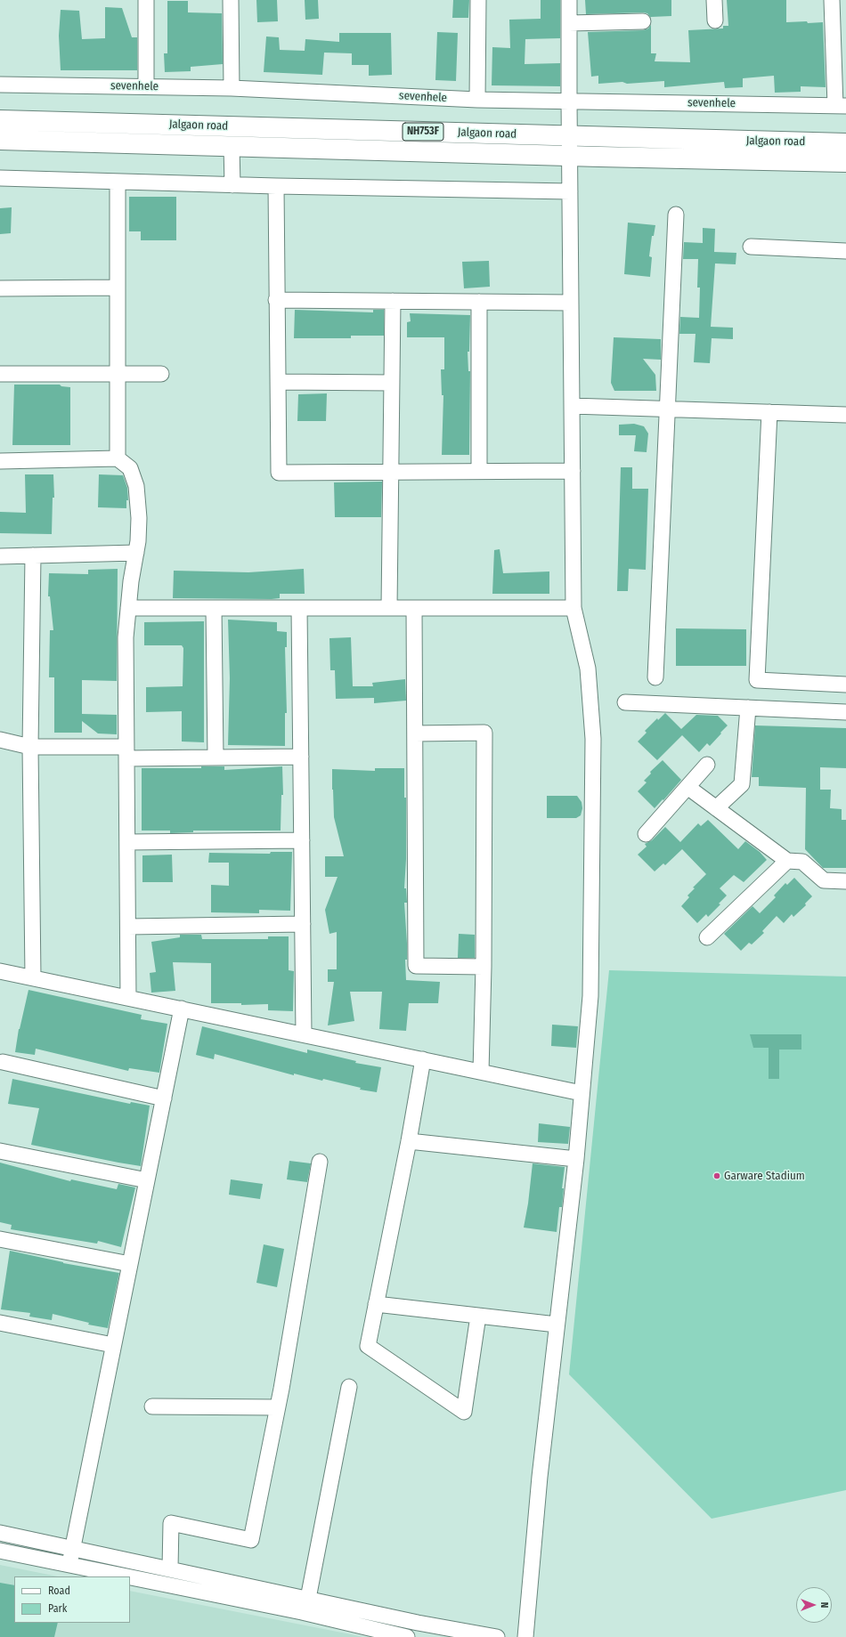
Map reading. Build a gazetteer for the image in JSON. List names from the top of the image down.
{
  "streets": {
    "highway": ["Jalgaon road", "NH753F"],
    "street": ["sevenhele"]
  },
  "places": ["Garware Stadium"],
  "legend": ["Road", "Park"],
  "north": "right"
}
